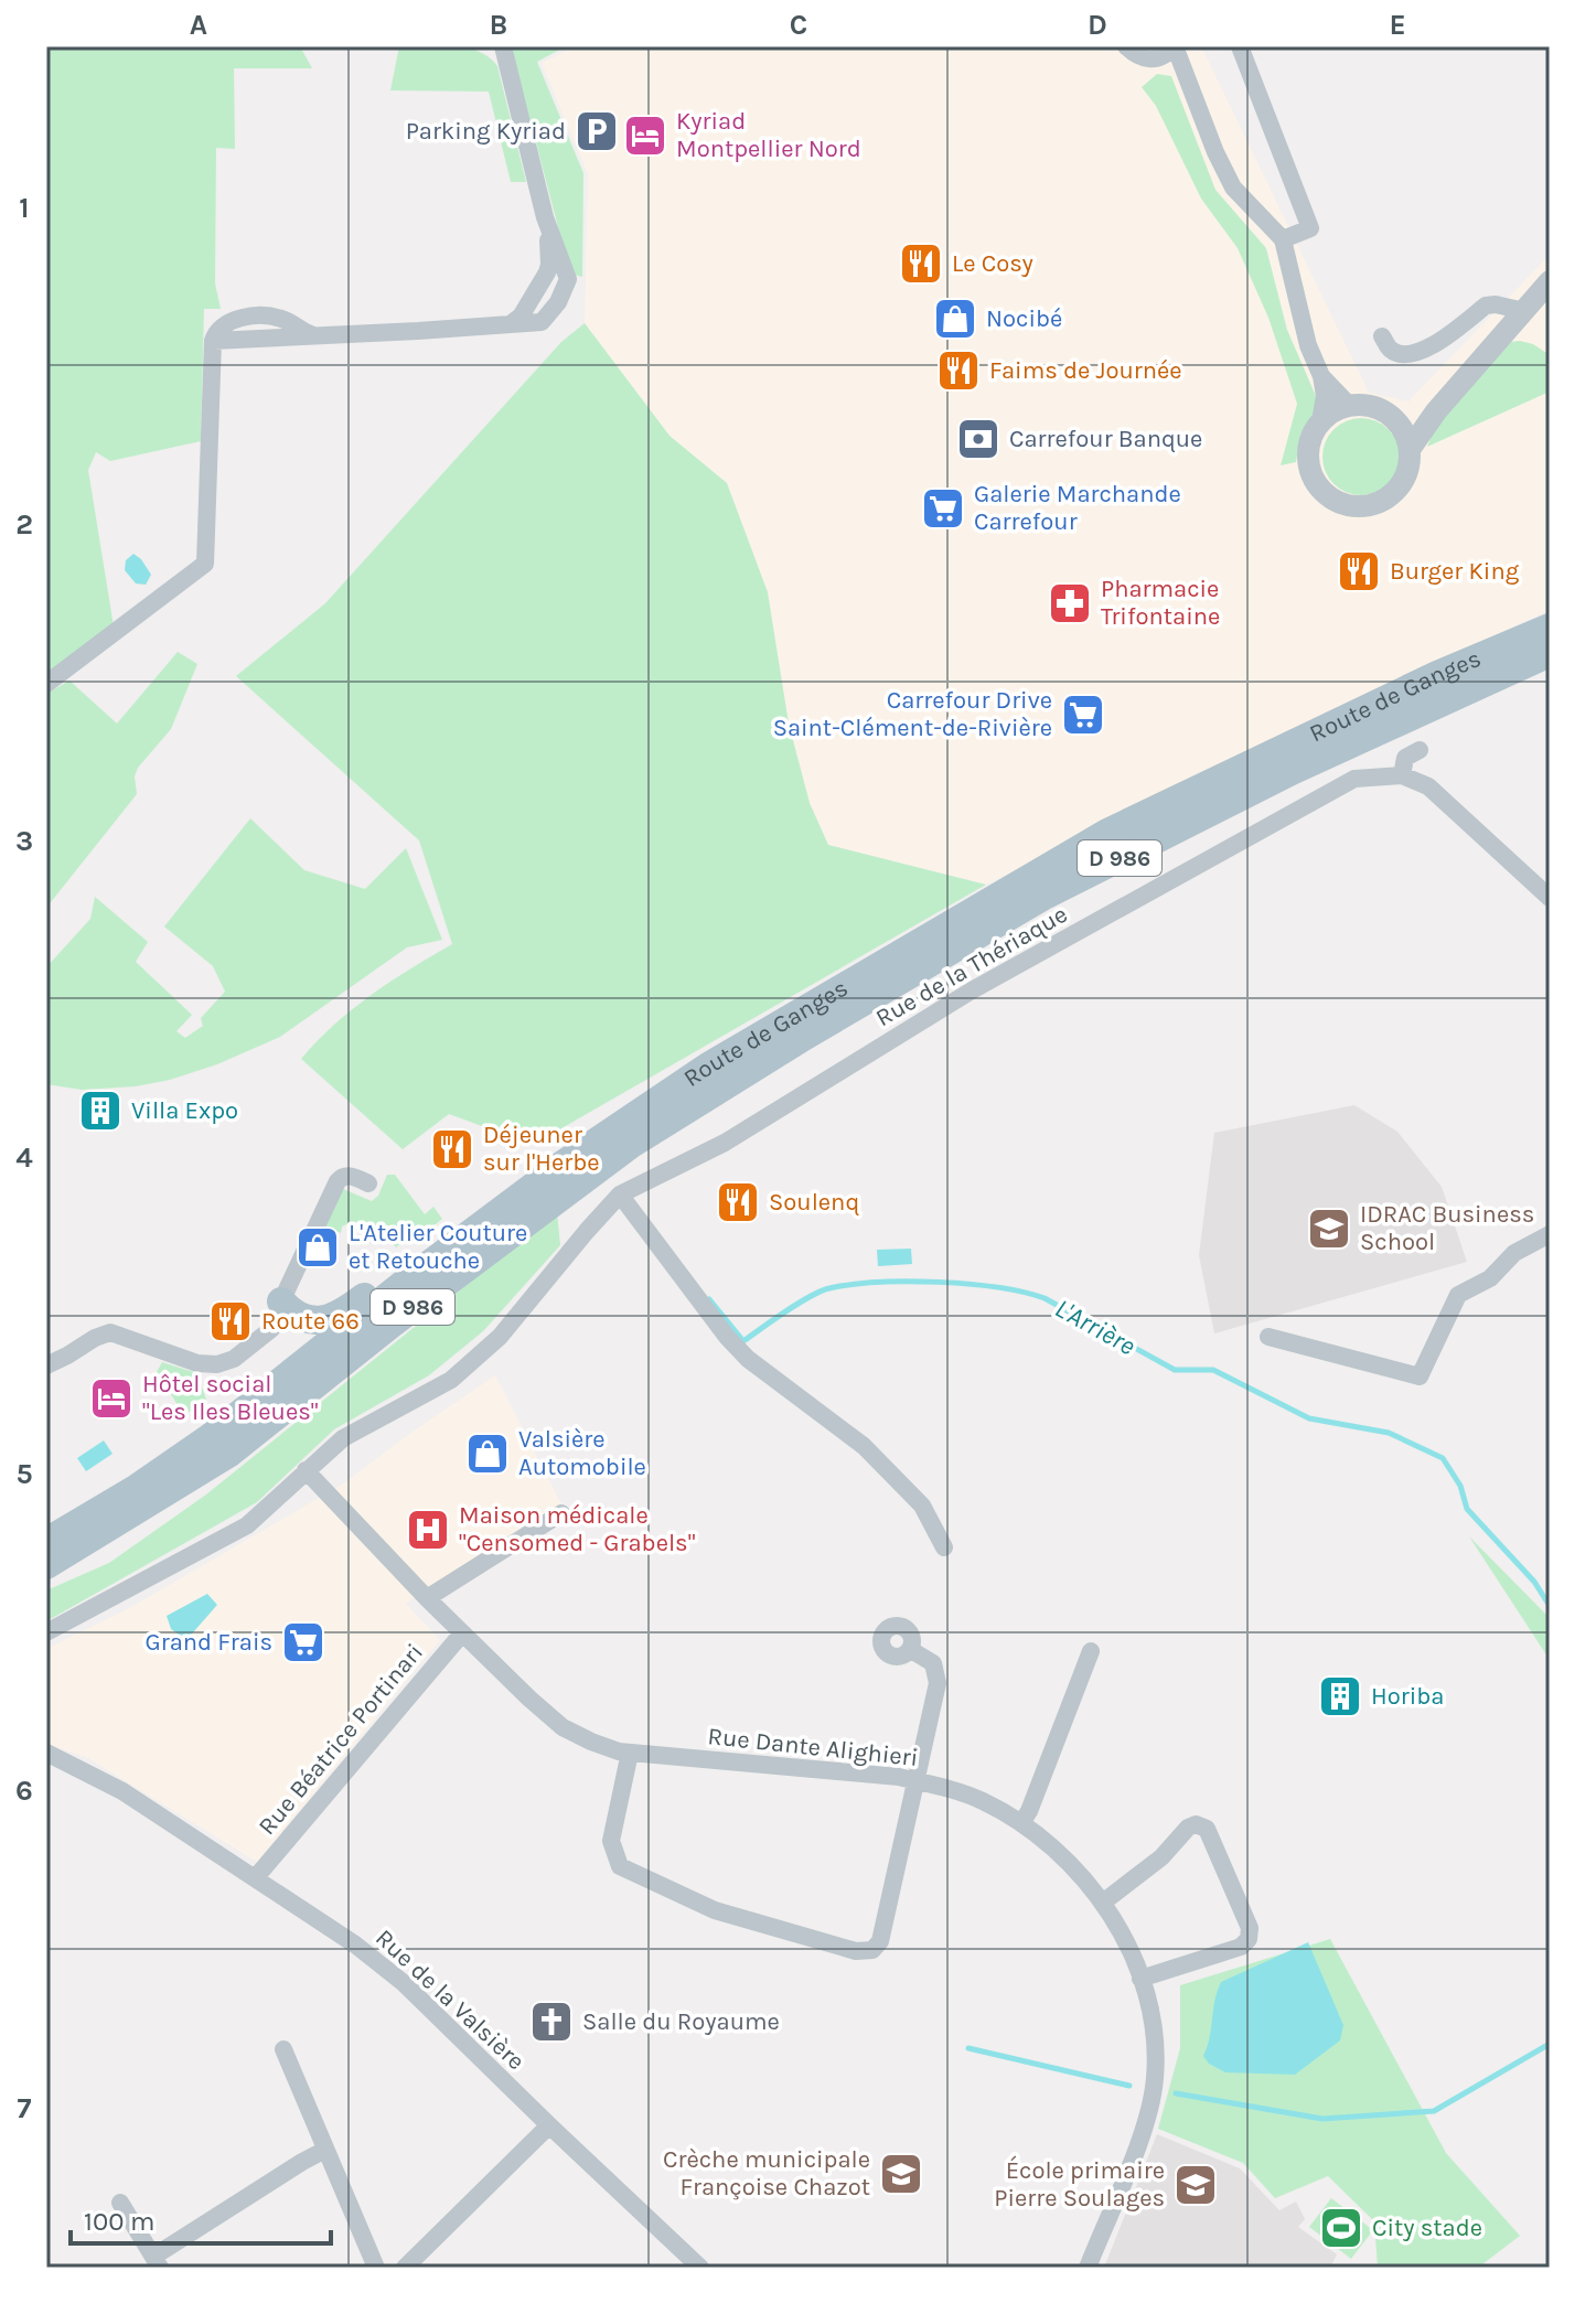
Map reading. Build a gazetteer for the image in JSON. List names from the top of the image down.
{
  "streets": {
    "main road": ["Route de Ganges", "D 986"],
    "street": [
      "Rue de la Thériaque",
      "Rue Béatrice Portinari",
      "Rue Dante Alighieri",
      "Rue de la Valsière"
    ]
  },
  "crossings": [
    ["Rue Béatrice Portinari", "Rue Dante Alighieri"],
    ["Rue Béatrice Portinari", "Rue de la Valsière"]
  ],
  "water": ["L'Arrière"],
  "places": {
    "parking": ["Parking Kyriad"],
    "hotel": ["Kyriad Montpellier Nord", "Hôtel social \"Les Iles Bleues\""],
    "restaurant": [
      "Le Cosy",
      "Faims de Journée",
      "Burger King",
      "Déjeuner sur l'Herbe",
      "Soulenq",
      "Route 66"
    ],
    "shop": ["Nocibé", "L'Atelier Couture et Retouche", "Valsière Automobile"],
    "bank": ["Carrefour Banque"],
    "supermarket": ["Galerie Marchande Carrefour", "Carrefour Drive Saint-Clément-de-Rivière", "Grand Frais"],
    "pharmacy": ["Pharmacie Trifontaine"],
    "building": ["Villa Expo", "Horiba"],
    "school or university": ["IDRAC Business School", "Crèche municipale Françoise Chazot", "École primaire Pierre Soulages"],
    "hospital": ["Maison médicale \"Censomed - Grabels\""],
    "church": ["Salle du Royaume"],
    "sports": ["City stade"]
  },
  "scale_bar": "100 m",
  "grid": {
    "columns": [
      "A",
      "B",
      "C",
      "D",
      "E"
    ],
    "rows": [
      "1",
      "2",
      "3",
      "4",
      "5",
      "6",
      "7"
    ]
  }
}
